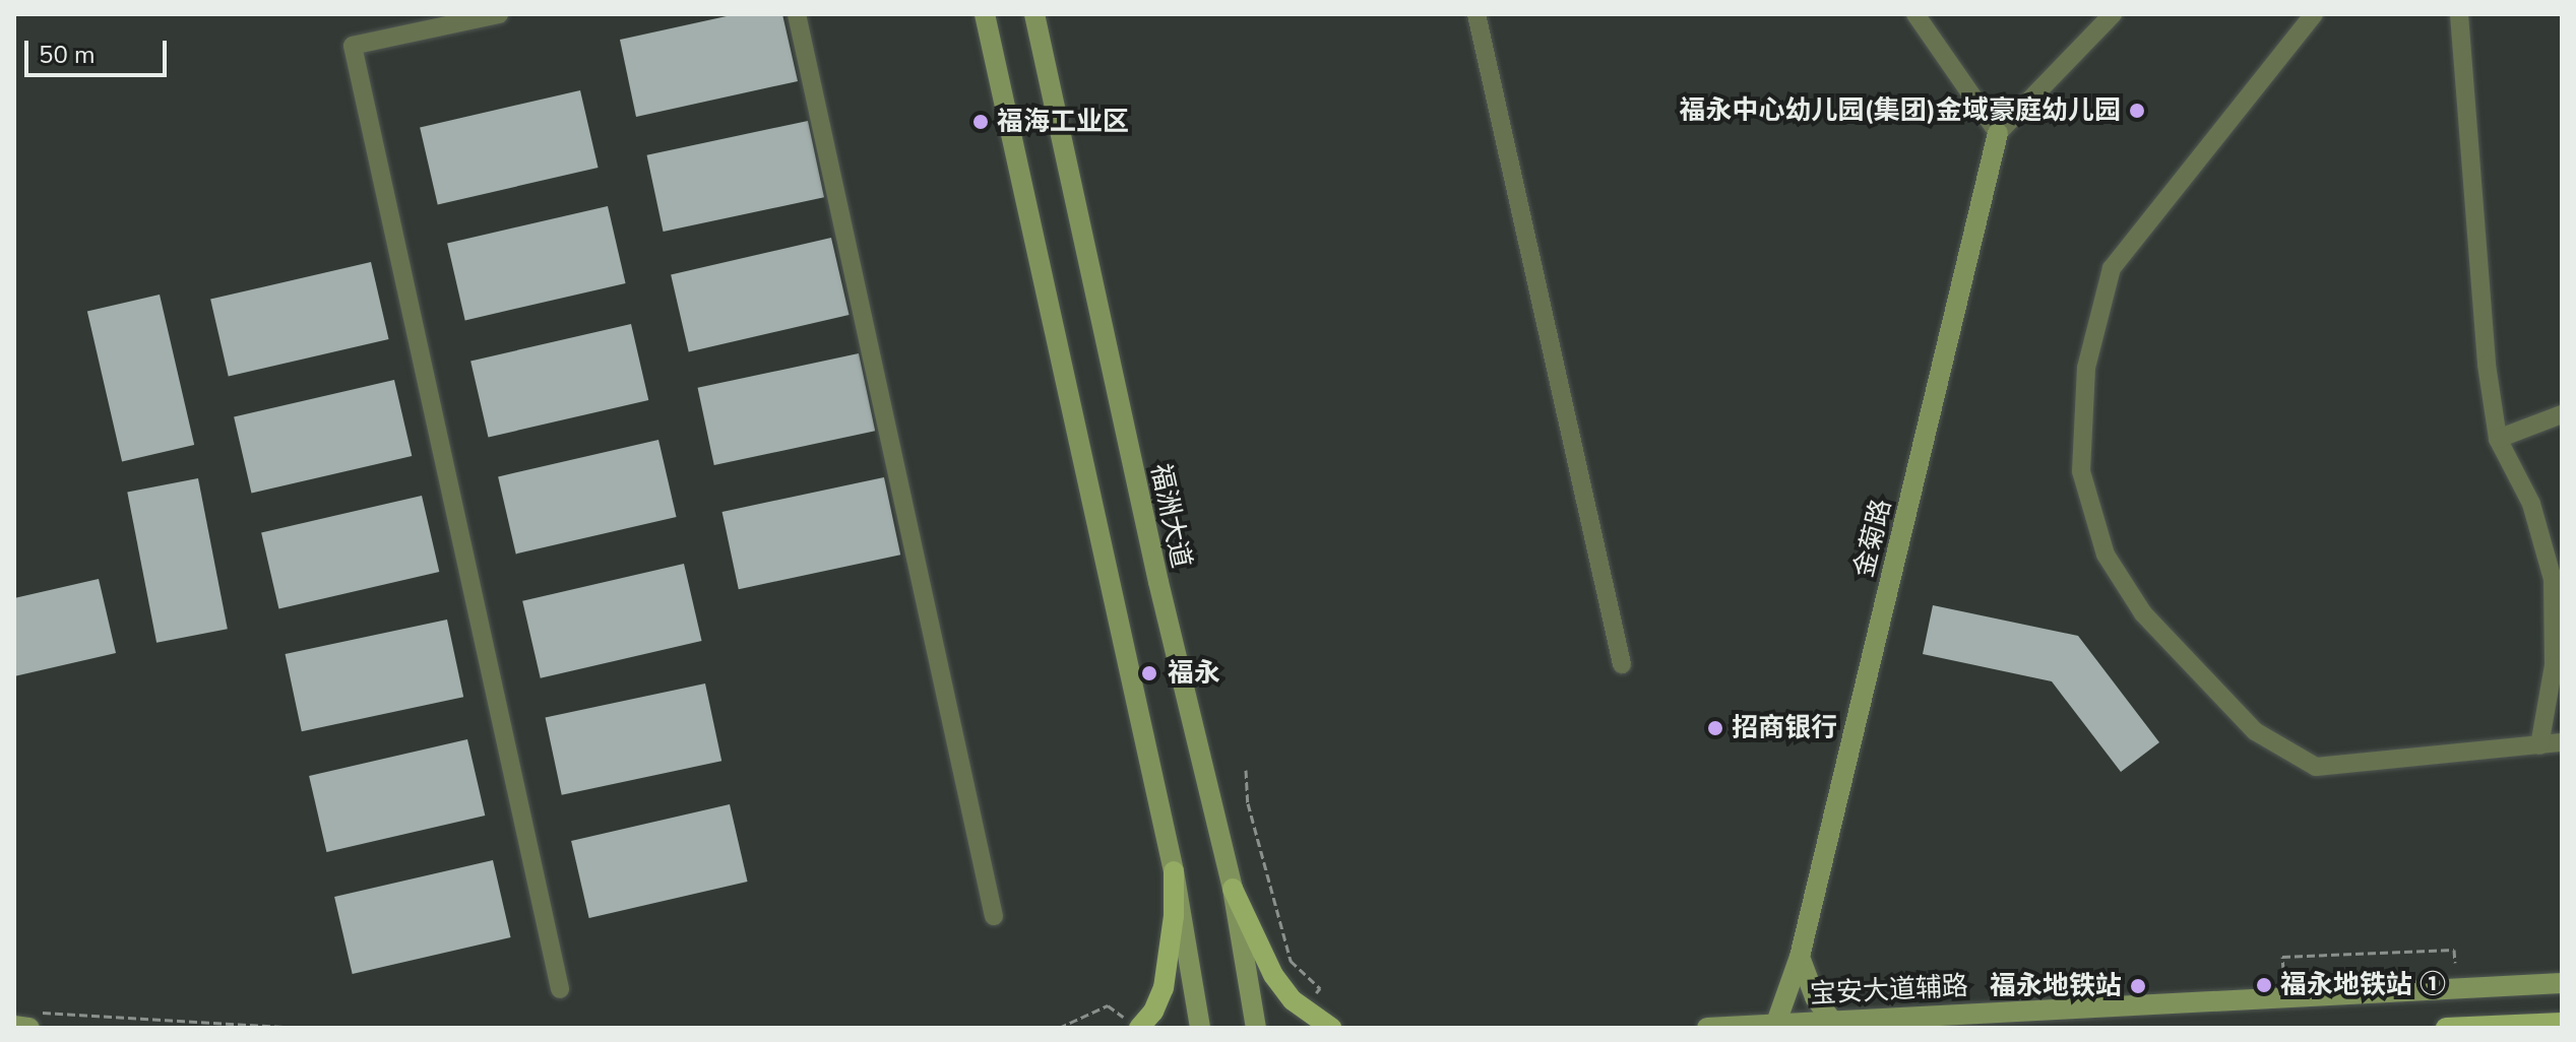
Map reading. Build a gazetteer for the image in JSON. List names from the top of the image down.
{
  "streets": {
    "main road": ["福洲大道", "金菊路", "宝安大道辅路"]
  },
  "crossings": [
    ["金菊路", "宝安大道辅路"]
  ],
  "places": [
    "福永中心幼儿园(集团)金域豪庭幼儿园",
    "福海工业区",
    "福永",
    "招商银行",
    "福永地铁站 ①",
    "福永地铁站"
  ],
  "scale_bar": "50 m"
}
